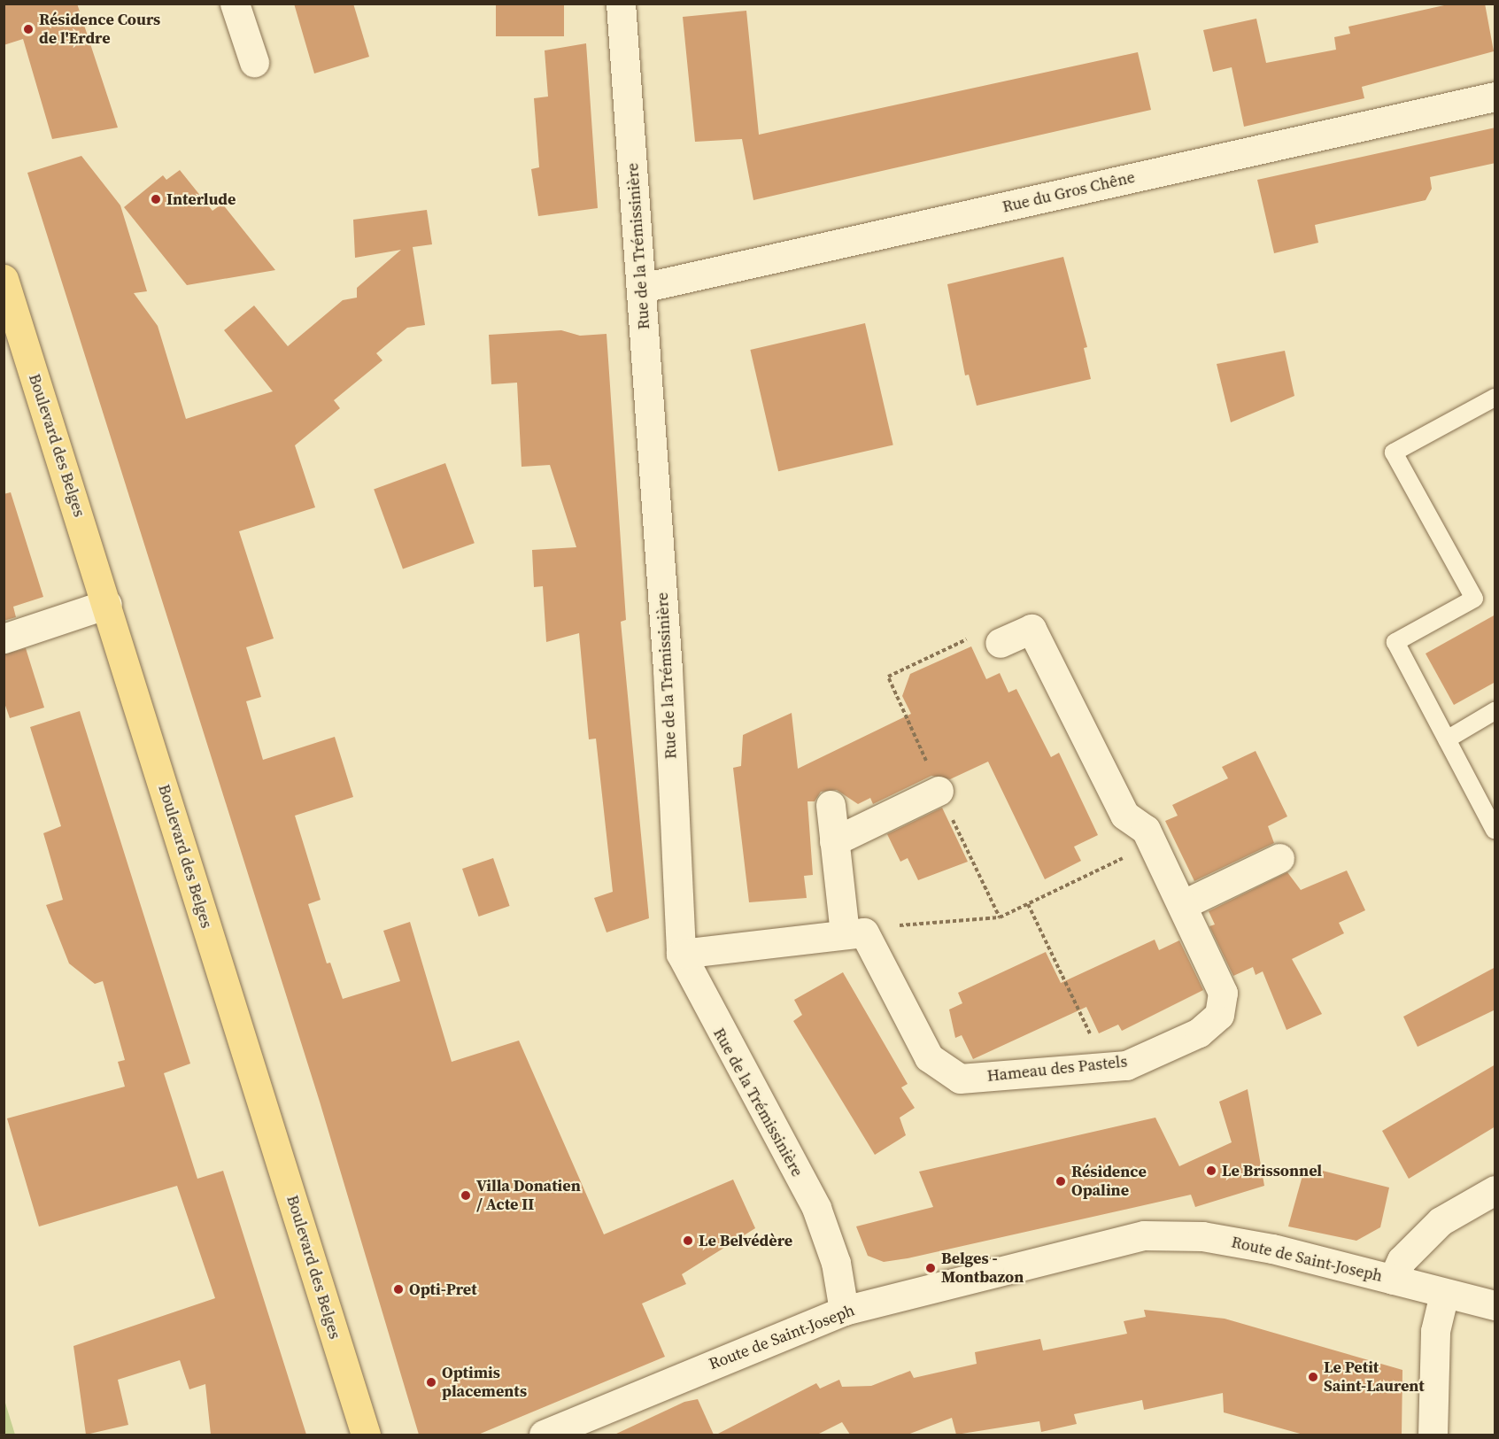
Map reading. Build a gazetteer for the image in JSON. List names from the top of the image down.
{
  "streets": {
    "main road": ["Boulevard des Belges"],
    "street": [
      "Rue du Gros Chêne",
      "Rue de la Trémissinière",
      "Hameau des Pastels",
      "Route de Saint-Joseph"
    ]
  },
  "crossings": [
    ["Rue du Gros Chêne", "Rue de la Trémissinière"],
    ["Rue de la Trémissinière", "Route de Saint-Joseph"]
  ],
  "places": [
    "Résidence Cours de l'Erdre",
    "Interlude",
    "Le Brissonnel",
    "Résidence Opaline",
    "Villa Donatien / Acte II",
    "Le Belvédère",
    "Belges - Montbazon",
    "Opti-Pret",
    "Le Petit Saint-Laurent",
    "Optimis placements"
  ]
}
